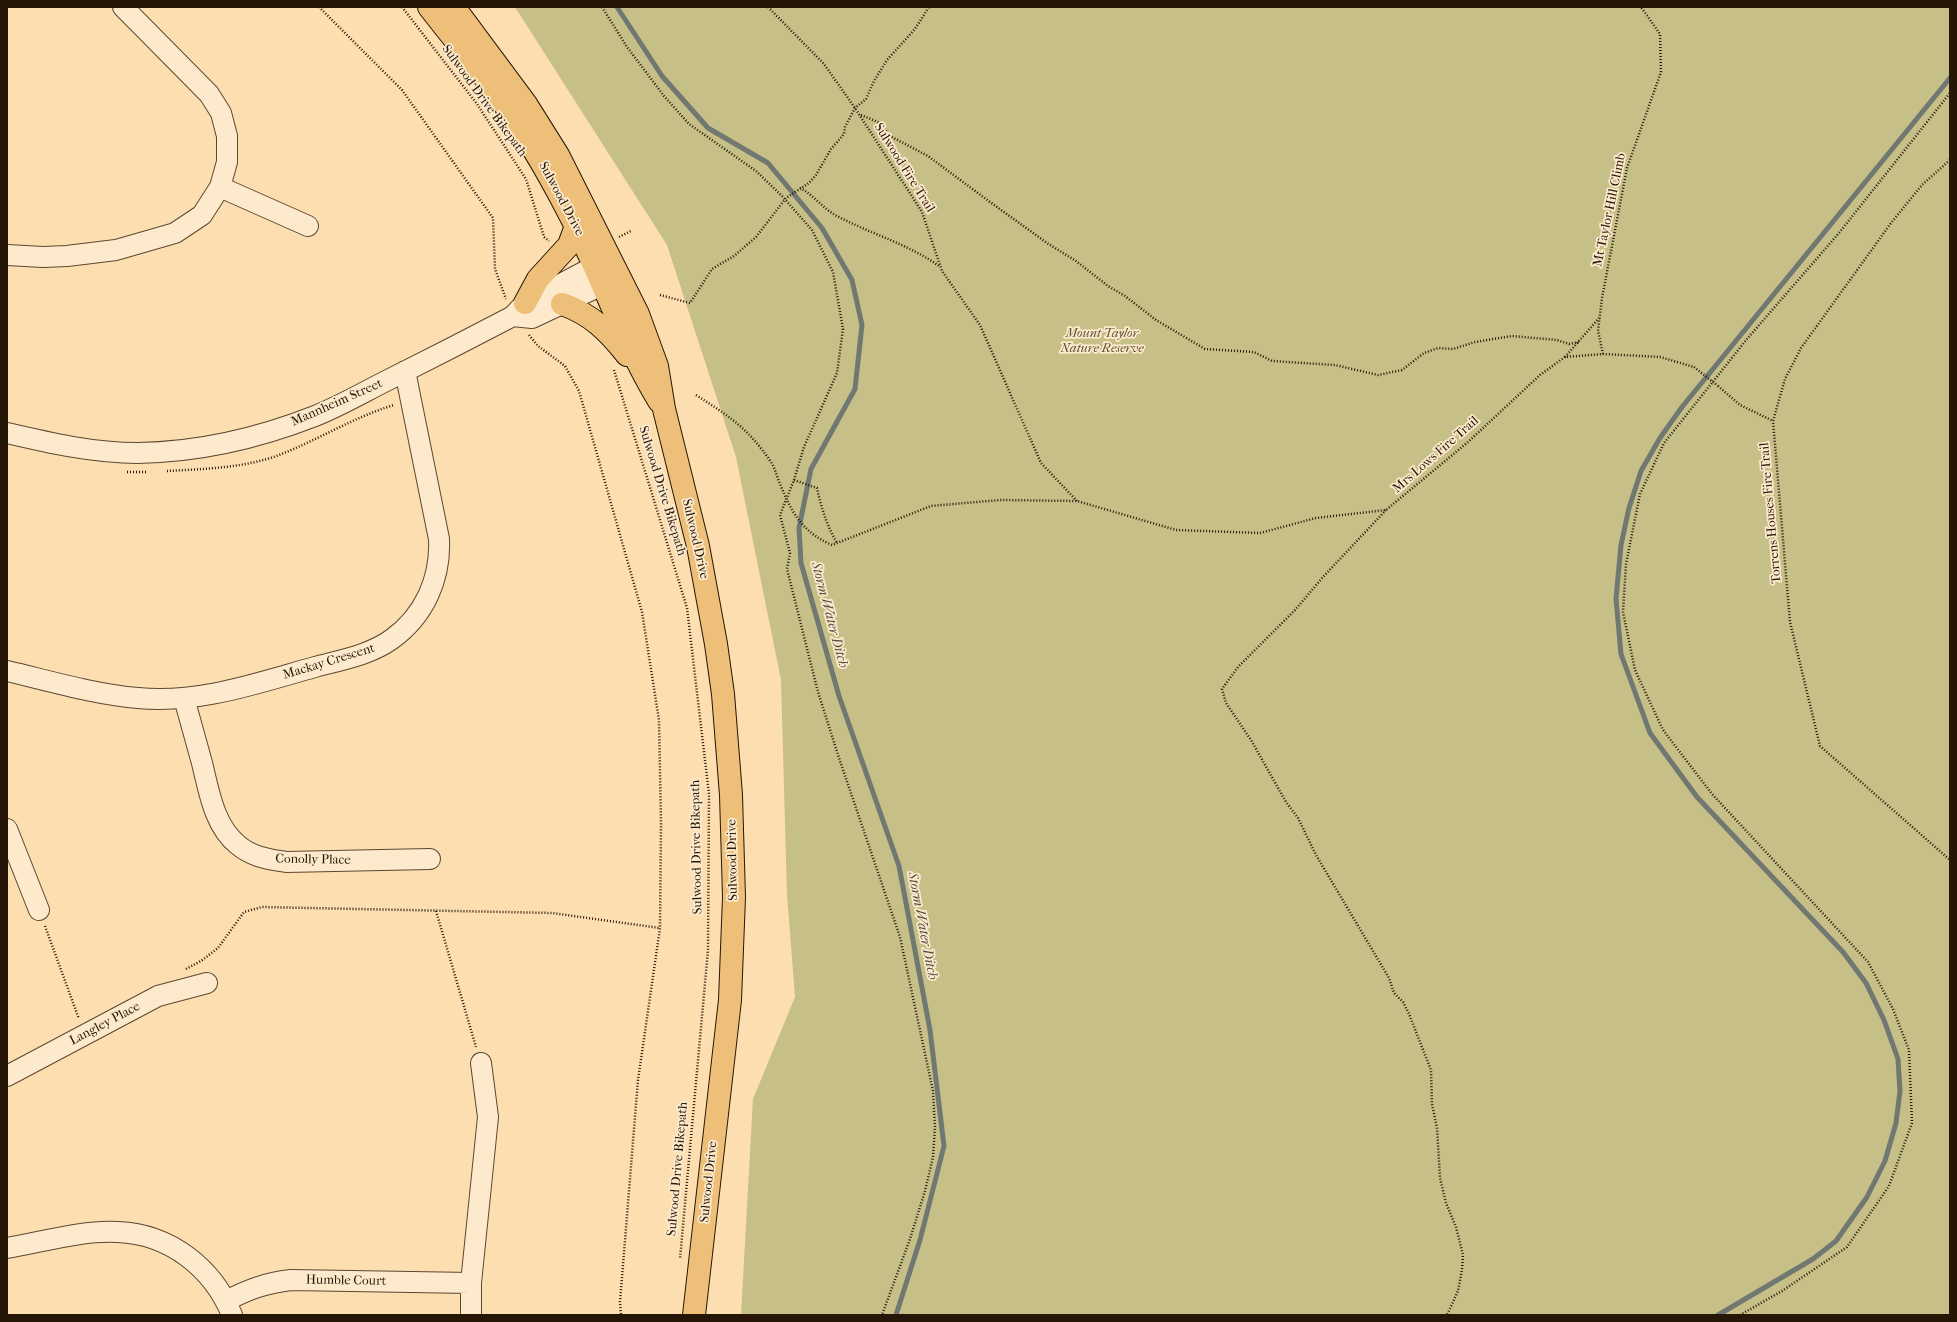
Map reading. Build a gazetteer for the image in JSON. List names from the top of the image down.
{
  "streets": {
    "main road": ["Sulwood Drive"],
    "street": [
      "Mannheim Street",
      "Mackay Crescent",
      "Conolly Place",
      "Langley Place",
      "Humble Court"
    ],
    "path": [
      "Sulwood Drive Bikepath",
      "Sulwood Fire Trail",
      "Mt Taylor Hill Climb",
      "Mrs Lows Fire Trail",
      "Torrens Houses Fire Trail"
    ]
  },
  "crossings": [
    ["Sulwood Drive", "Mannheim Street"],
    ["Mt Taylor Hill Climb", "Mrs Lows Fire Trail"],
    ["Mannheim Street", "Mackay Crescent"],
    ["Mackay Crescent", "Conolly Place"]
  ],
  "water": ["Storm Water Ditch"],
  "parks": ["Mount Taylor Nature Reserve"]
}
